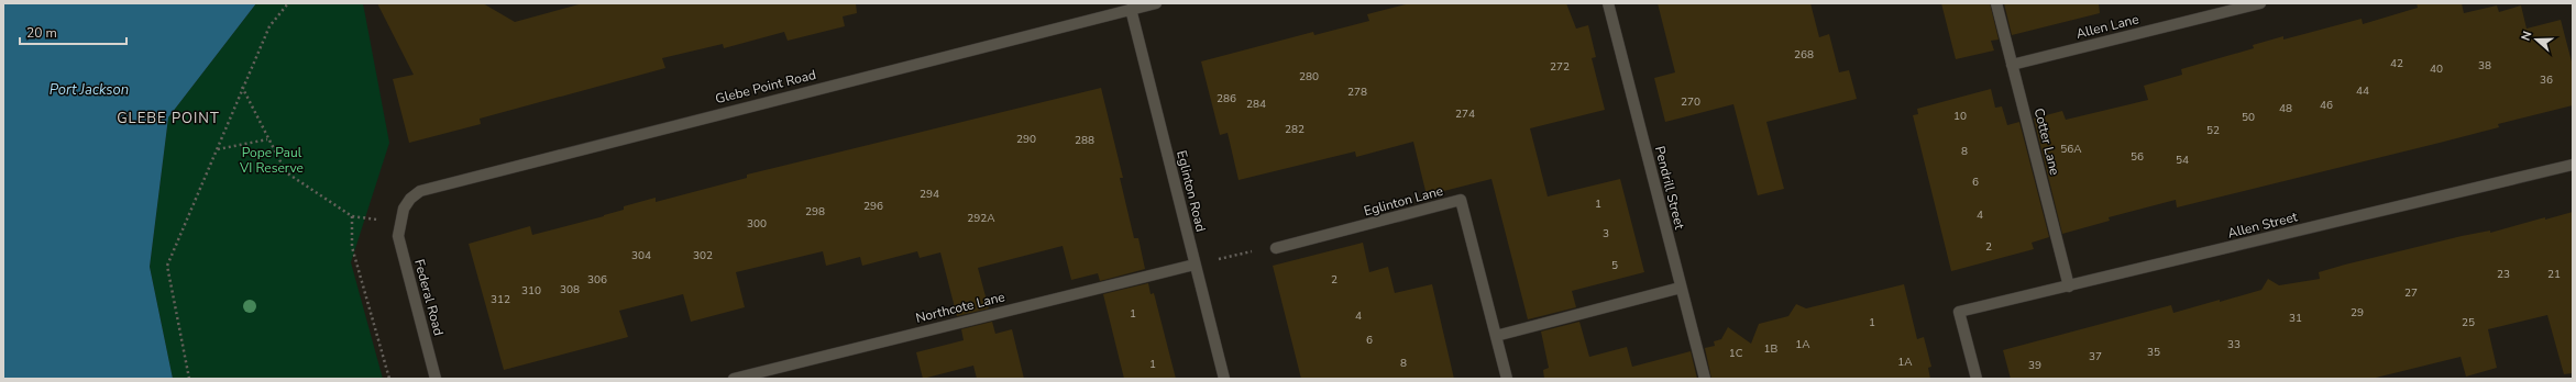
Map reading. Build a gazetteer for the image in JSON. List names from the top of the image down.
{
  "streets": {
    "street": [
      "Allen Lane",
      "Glebe Point Road",
      "Cotter Lane",
      "Pendrill Street",
      "Eglinton Road",
      "Eglinton Lane",
      "Allen Street",
      "Federal Road",
      "Northcote Lane"
    ]
  },
  "crossings": [
    ["Allen Lane", "Cotter Lane"],
    ["Glebe Point Road", "Eglinton Road"],
    ["Glebe Point Road", "Federal Road"],
    ["Cotter Lane", "Allen Street"],
    ["Eglinton Road", "Northcote Lane"]
  ],
  "districts": ["GLEBE POINT"],
  "water": ["Port Jackson"],
  "parks": ["Pope Paul VI Reserve"],
  "house_numbers": [
    "268",
    "42",
    "38",
    "272",
    "40",
    "280",
    "36",
    "44",
    "278",
    "286",
    "270",
    "284",
    "46",
    "48",
    "274",
    "10",
    "50",
    "282",
    "52",
    "290",
    "288",
    "56A",
    "8",
    "56",
    "54",
    "6",
    "294",
    "1",
    "296",
    "298",
    "4",
    "292A",
    "300",
    "3",
    "2",
    "304",
    "302",
    "5",
    "23",
    "21",
    "306",
    "2",
    "308",
    "310",
    "27",
    "312",
    "29",
    "1",
    "4",
    "31",
    "1",
    "25",
    "6",
    "1A",
    "33",
    "1B",
    "35",
    "1C",
    "37",
    "1A",
    "8",
    "1",
    "39"
  ],
  "scale_bar": "20 m",
  "north": "left"
}
